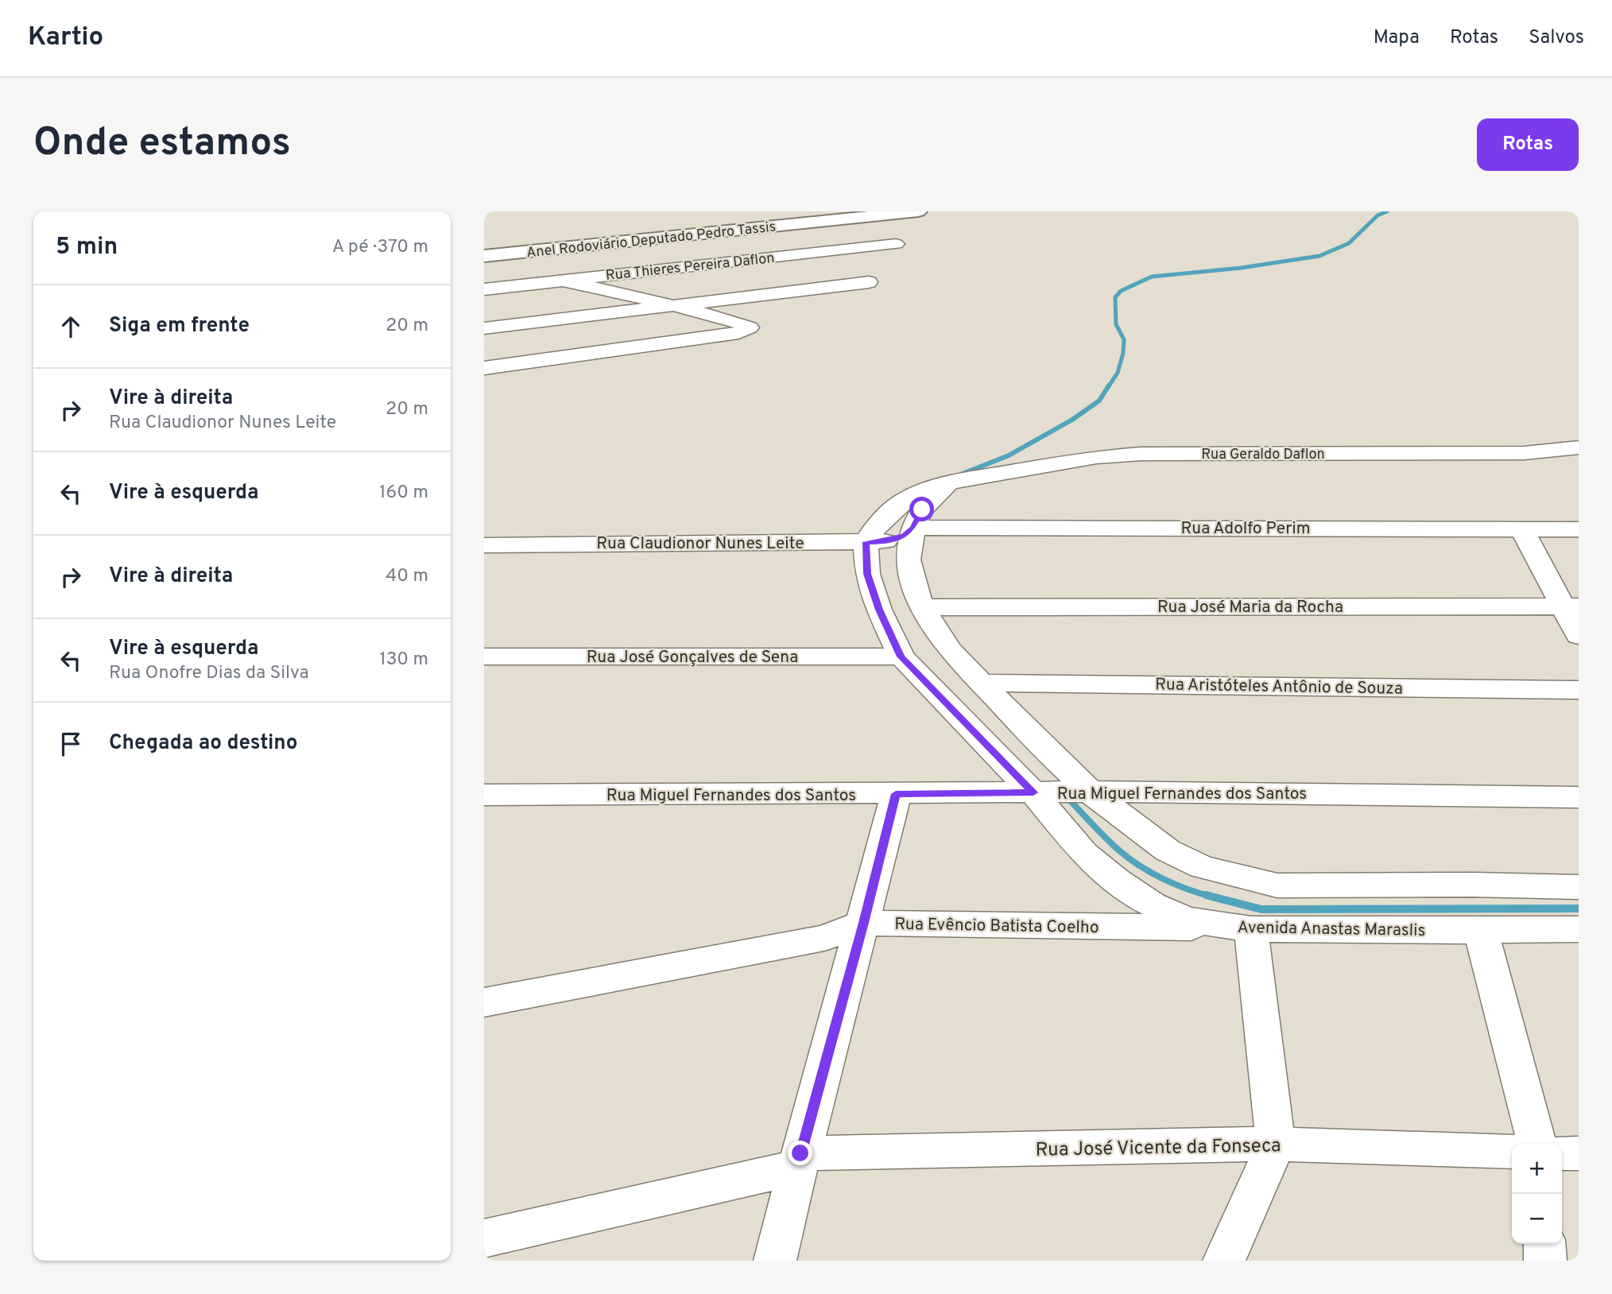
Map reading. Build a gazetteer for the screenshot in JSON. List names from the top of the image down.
{
  "streets": {
    "highway": ["Anel Rodoviário Deputado Pedro Tassis"],
    "street": [
      "Rua Thieres Pereira Daflon",
      "Rua Geraldo Daflon",
      "Rua Adolfo Perim",
      "Rua Claudionor Nunes Leite",
      "Rua José Maria da Rocha",
      "Rua José Gonçalves de Sena",
      "Rua Aristóteles Antônio de Souza",
      "Rua Miguel Fernandes dos Santos",
      "Rua Evêncio Batista Coelho",
      "Avenida Anastas Maraslis",
      "Rua José Vicente da Fonseca"
    ]
  },
  "crossings": [
    ["Rua Geraldo Daflon", "Rua Claudionor Nunes Leite"],
    ["Rua Geraldo Daflon", "Avenida Anastas Maraslis"],
    ["Rua Adolfo Perim", "Rua Claudionor Nunes Leite"],
    ["Rua Claudionor Nunes Leite", "Avenida Anastas Maraslis"],
    ["Rua José Gonçalves de Sena", "Avenida Anastas Maraslis"],
    ["Rua Miguel Fernandes dos Santos", "Avenida Anastas Maraslis"],
    ["Rua Evêncio Batista Coelho", "Avenida Anastas Maraslis"]
  ],
  "page": {
    "header": "Kartio",
    "nav": ["Mapa", "Rotas", "Salvos"],
    "buttons": "Rotas",
    "title": "Onde estamos",
    "heading": ["5 min", "A pé · 370 m"],
    "list": [
      ["Siga em frente", "20 m"],
      ["Vire à direita", "Rua Claudionor Nunes Leite", "20 m"],
      ["Vire à esquerda", "160 m"],
      ["Vire à direita", "40 m"],
      ["Vire à esquerda", "Rua Onofre Dias da Silva", "130 m"],
      "Chegada ao destino"
    ],
    "map_buttons": ["+", "−"]
  }
}
